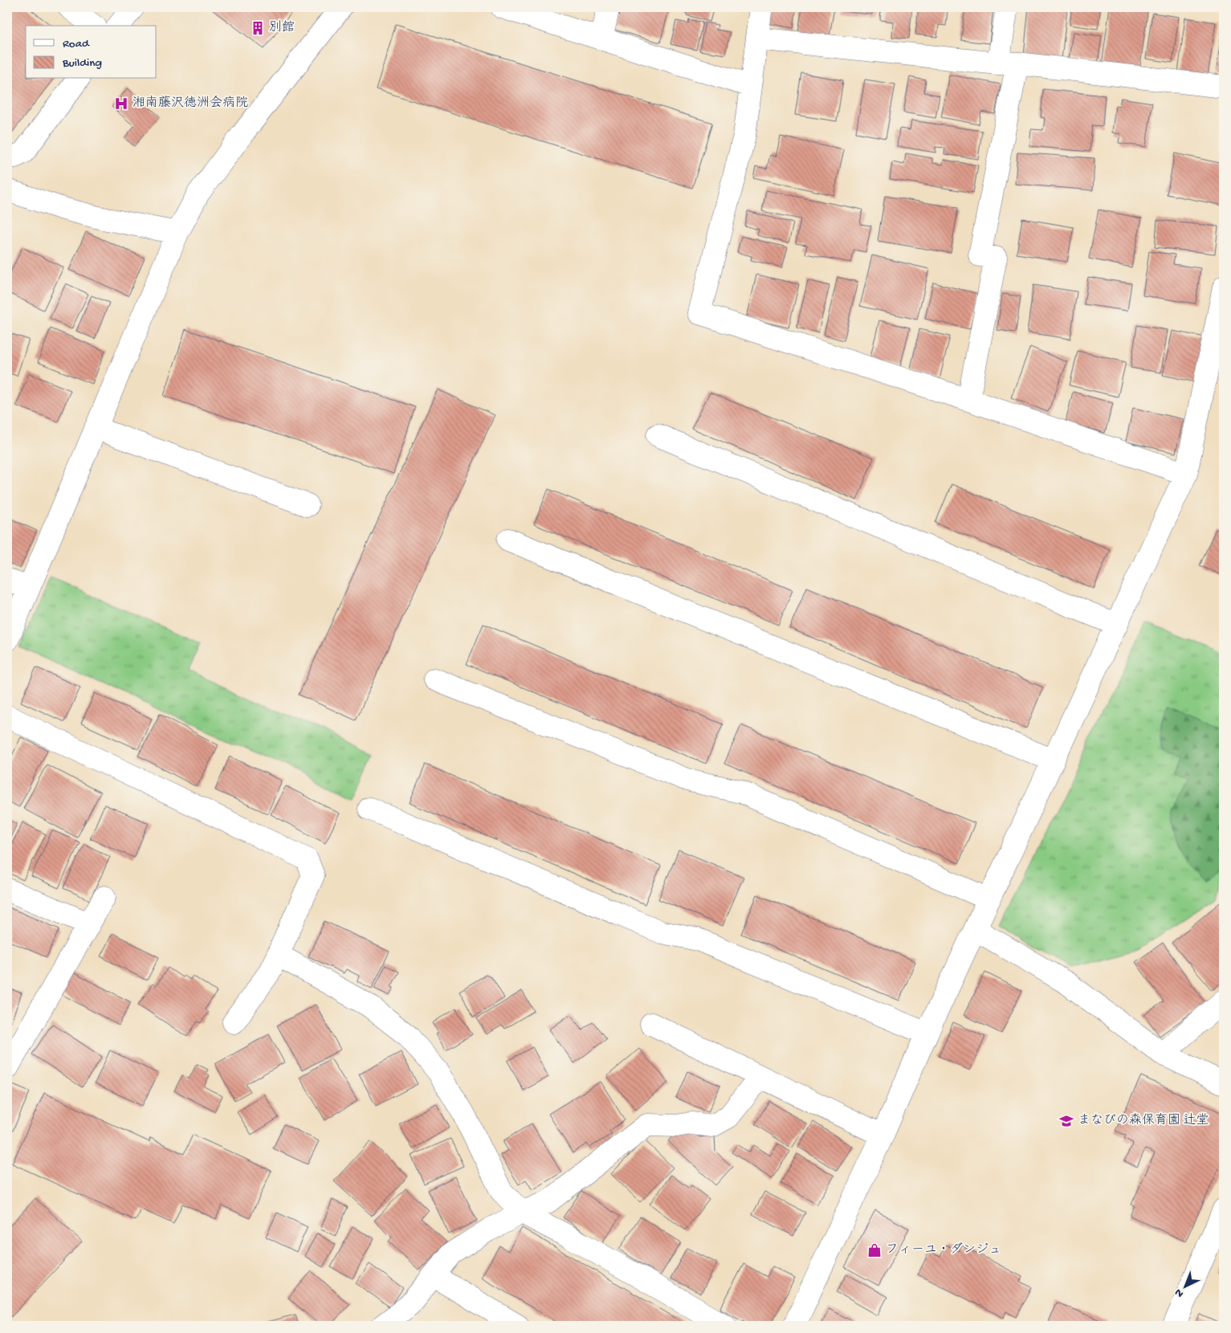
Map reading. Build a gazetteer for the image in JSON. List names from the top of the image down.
{
  "places": {
    "building": ["別館"],
    "hospital": ["湘南藤沢徳洲会病院"],
    "school or university": ["まなびの森保育園 辻堂"],
    "shop": ["フィーユ・ダンジュ"]
  },
  "legend": ["Road", "Building"],
  "north": "bottom left"
}
